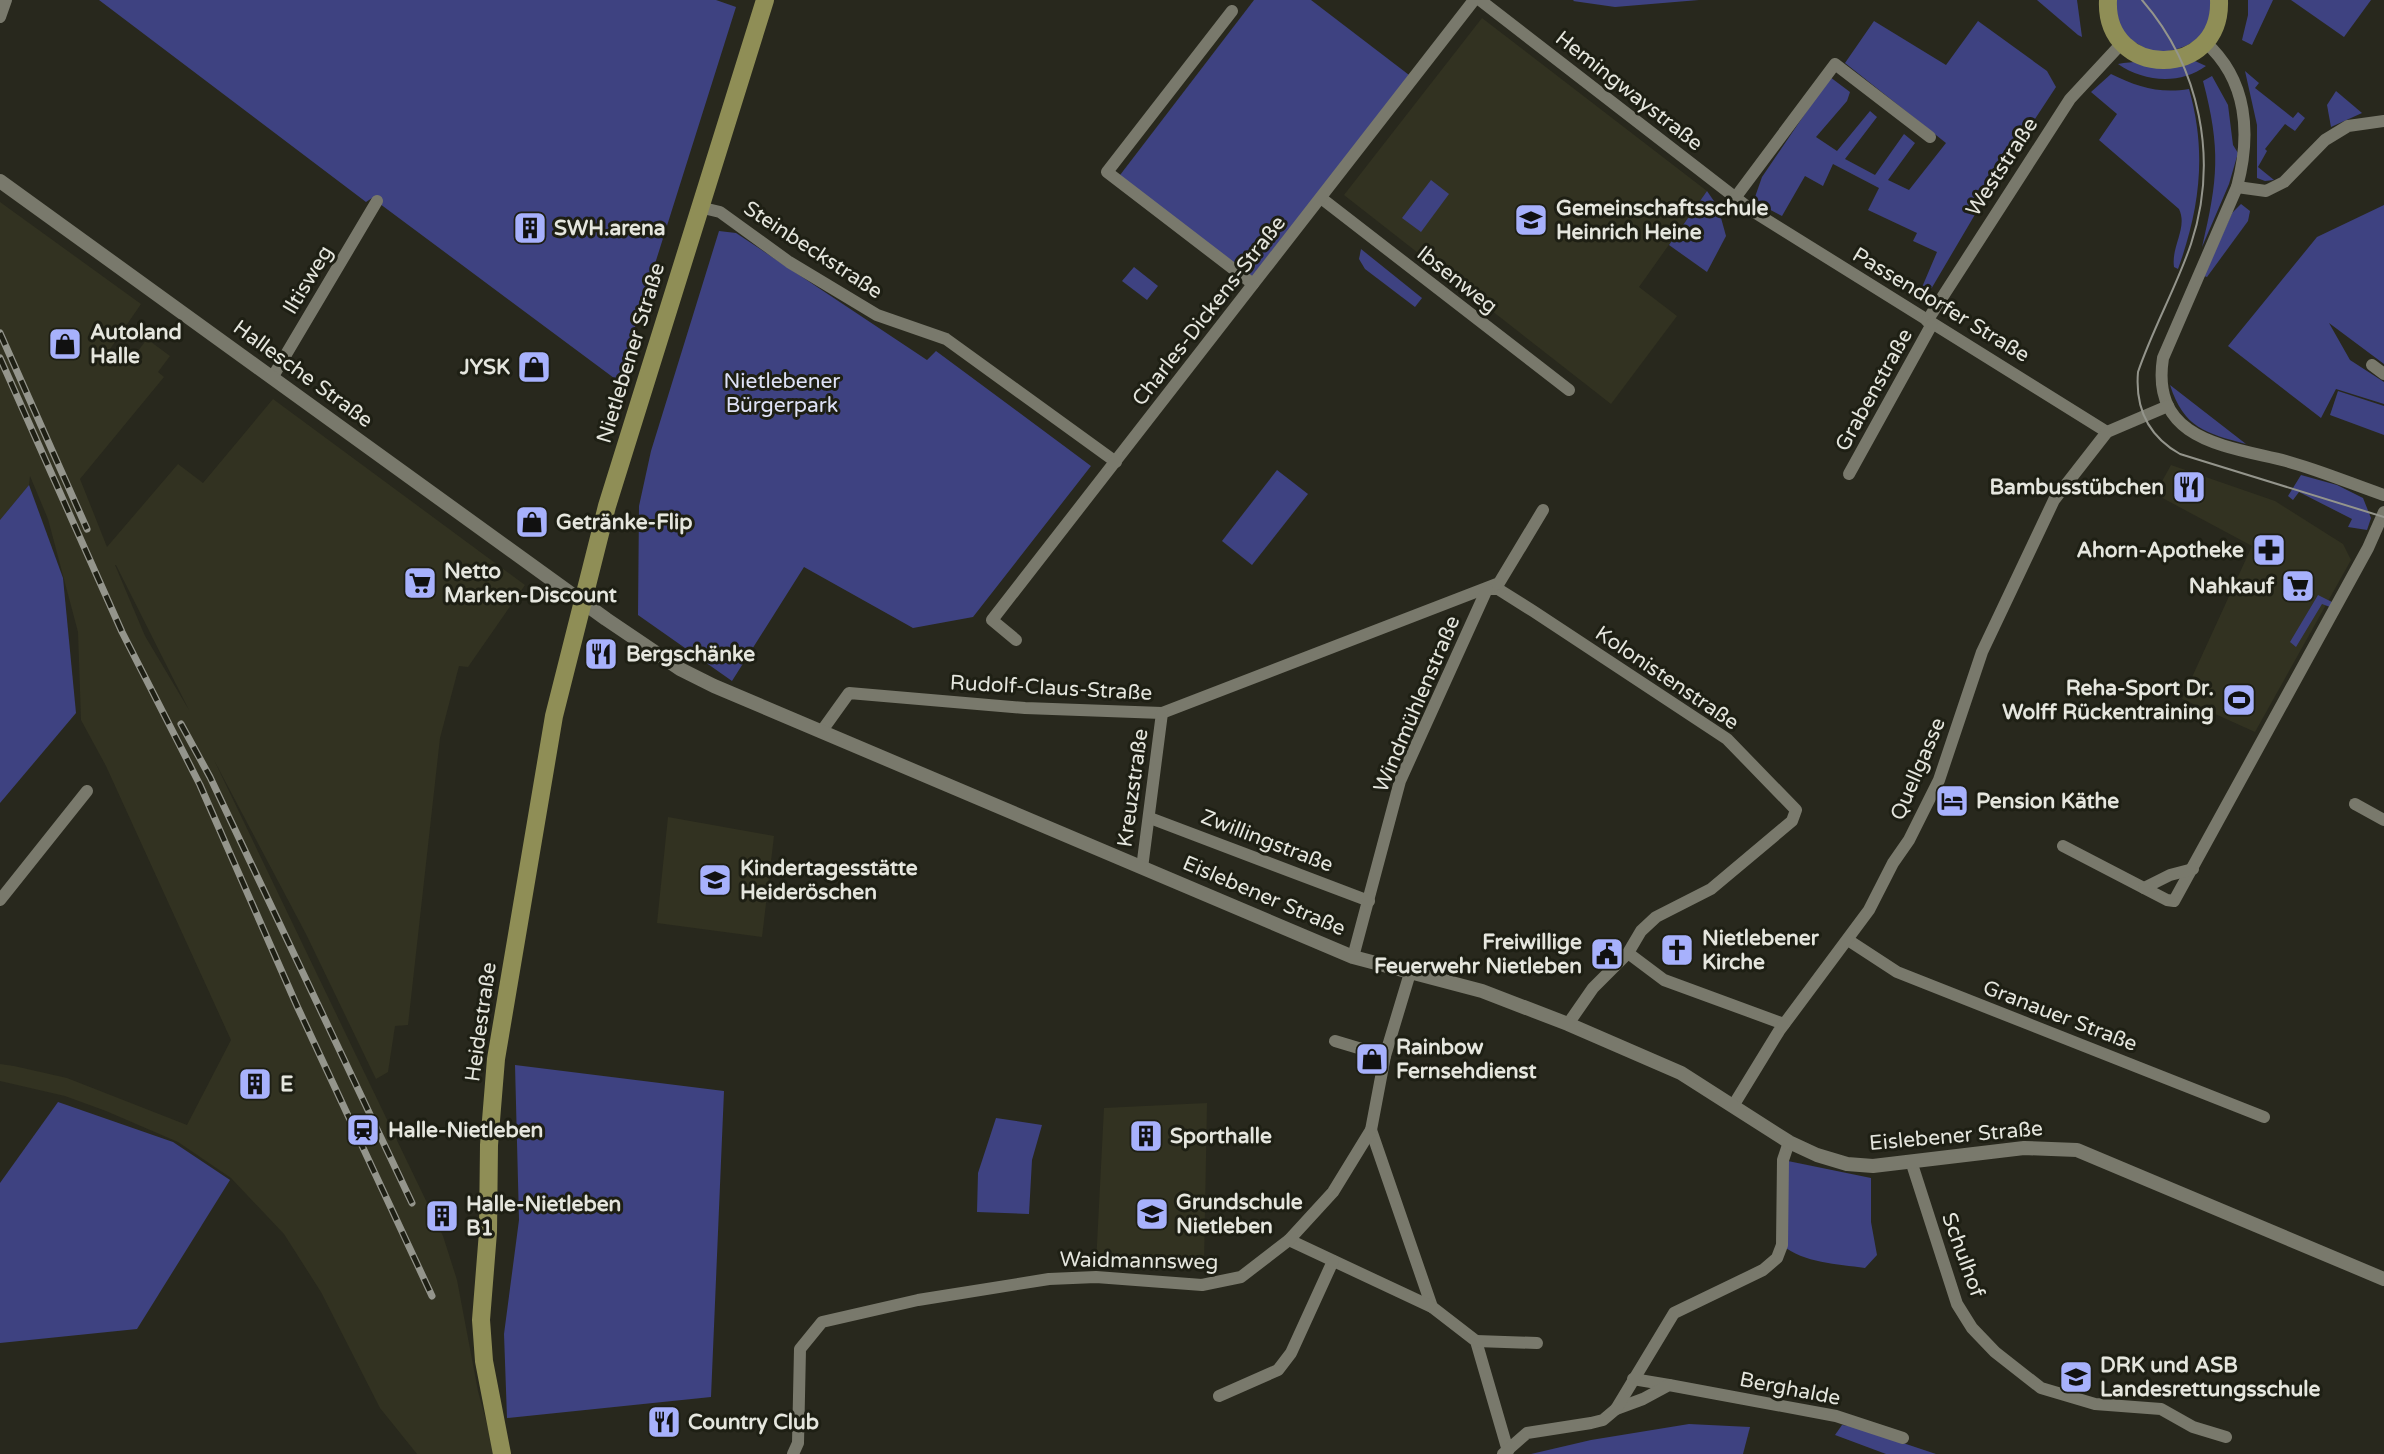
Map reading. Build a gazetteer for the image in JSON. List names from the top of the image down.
{
  "streets": {
    "main road": ["Nietlebener Straße", "Heidestraße"],
    "street": [
      "Hemingwaystraße",
      "Weststraße",
      "Steinbeckstraße",
      "Iltisweg",
      "Ibsenweg",
      "Passendorfer Straße",
      "Charles-Dickens-Straße",
      "Hallesche Straße",
      "Grabenstraße",
      "Kolonistenstraße",
      "Rudolf-Claus-Straße",
      "Windmühlenstraße",
      "Quellgasse",
      "Kreuzstraße",
      "Zwillingstraße",
      "Eislebener Straße",
      "Granauer Straße",
      "Schulhof",
      "Waidmannsweg",
      "Berghalde"
    ]
  },
  "crossings": [
    ["Hemingwaystraße", "Passendorfer Straße"],
    ["Weststraße", "Passendorfer Straße"],
    ["Weststraße", "Grabenstraße"],
    ["Steinbeckstraße", "Charles-Dickens-Straße"],
    ["Steinbeckstraße", "Nietlebener Straße"],
    ["Iltisweg", "Hallesche Straße"],
    ["Ibsenweg", "Charles-Dickens-Straße"],
    ["Passendorfer Straße", "Grabenstraße"],
    ["Passendorfer Straße", "Quellgasse"],
    ["Nietlebener Straße", "Hallesche Straße"],
    ["Nietlebener Straße", "Eislebener Straße"],
    ["Nietlebener Straße", "Heidestraße"],
    ["Hallesche Straße", "Eislebener Straße"],
    ["Hallesche Straße", "Heidestraße"],
    ["Kolonistenstraße", "Rudolf-Claus-Straße"],
    ["Kolonistenstraße", "Windmühlenstraße"],
    ["Rudolf-Claus-Straße", "Windmühlenstraße"],
    ["Rudolf-Claus-Straße", "Kreuzstraße"],
    ["Rudolf-Claus-Straße", "Eislebener Straße"],
    ["Windmühlenstraße", "Zwillingstraße"],
    ["Windmühlenstraße", "Eislebener Straße"],
    ["Quellgasse", "Eislebener Straße"],
    ["Quellgasse", "Granauer Straße"],
    ["Kreuzstraße", "Zwillingstraße"],
    ["Kreuzstraße", "Eislebener Straße"],
    ["Eislebener Straße", "Heidestraße"],
    ["Eislebener Straße", "Schulhof"],
    ["Eislebener Straße", "Waidmannsweg"]
  ],
  "parks": ["Nietlebener Bürgerpark"],
  "places": {
    "school or university": [
      "Gemeinschaftsschule Heinrich Heine",
      "Kindertagesstätte Heideröschen",
      "Grundschule Nietleben",
      "DRK und ASB Landesrettungsschule"
    ],
    "building": [
      "SWH.arena",
      "E",
      "Sporthalle",
      "Halle-Nietleben B1"
    ],
    "shop": [
      "Autoland Halle",
      "JYSK",
      "Getränke-Flip",
      "Rainbow Fernsehdienst"
    ],
    "restaurant": ["Bambusstübchen", "Bergschänke", "Country Club"],
    "pharmacy": ["Ahorn-Apotheke"],
    "supermarket": ["Netto Marken-Discount", "Nahkauf"],
    "sports": ["Reha-Sport Dr. Wolff Rückentraining"],
    "hotel": ["Pension Käthe"],
    "church": ["Nietlebener Kirche"],
    "public building": ["Freiwillige Feuerwehr Nietleben"],
    "station": ["Halle-Nietleben"]
  }
}
